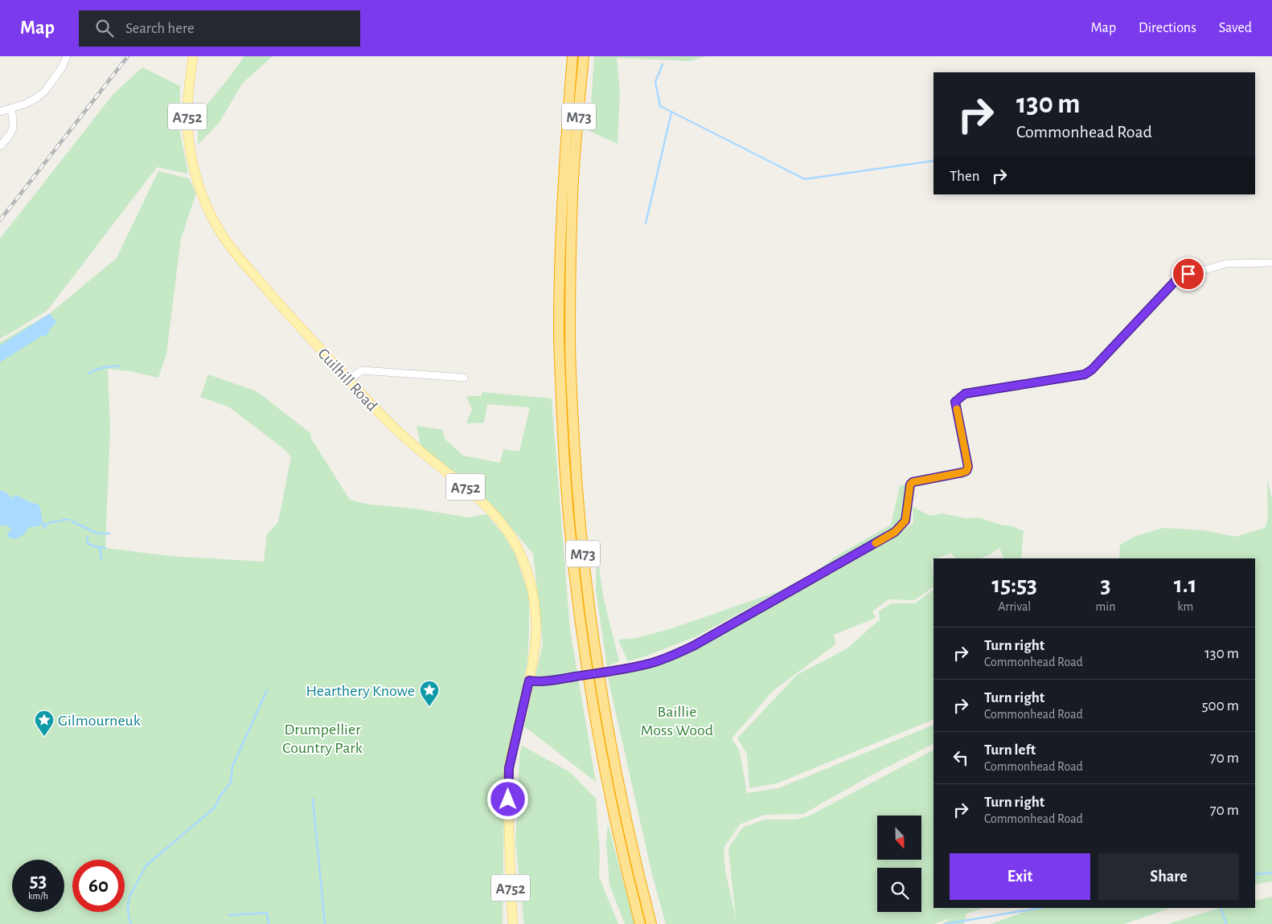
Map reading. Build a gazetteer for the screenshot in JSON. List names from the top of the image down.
{
  "streets": {
    "highway": ["M73"],
    "main road": ["A752", "Cuilhill Road"]
  },
  "crossings": [
    ["A752", "Cuilhill Road"]
  ],
  "parks": ["Baillie Moss Wood", "Drumpellier Country Park"],
  "places": {
    "place": ["Hearthery Knowe", "Gilmourneuk"]
  },
  "north": "bottom",
  "page": {
    "header": "Map",
    "search": "Search here",
    "nav": ["Map", "Directions", "Saved"],
    "turn": ["130 m", "Commonhead Road"],
    "then": "Then",
    "eta": [
      "15:53",
      "Arrival",
      "3",
      "min",
      "1.1",
      "km"
    ],
    "list": [
      {
        "name": "Turn right",
        "note": "Commonhead Road",
        "value": "130 m"
      },
      {
        "name": "Turn right",
        "note": "Commonhead Road",
        "value": "500 m"
      },
      {
        "name": "Turn left",
        "note": "Commonhead Road",
        "value": "70 m"
      },
      {
        "name": "Turn right",
        "note": "Commonhead Road",
        "value": "70 m"
      }
    ],
    "buttons": ["Exit", "Share"],
    "speed": "53 km/h",
    "limit": "60"
  }
}
